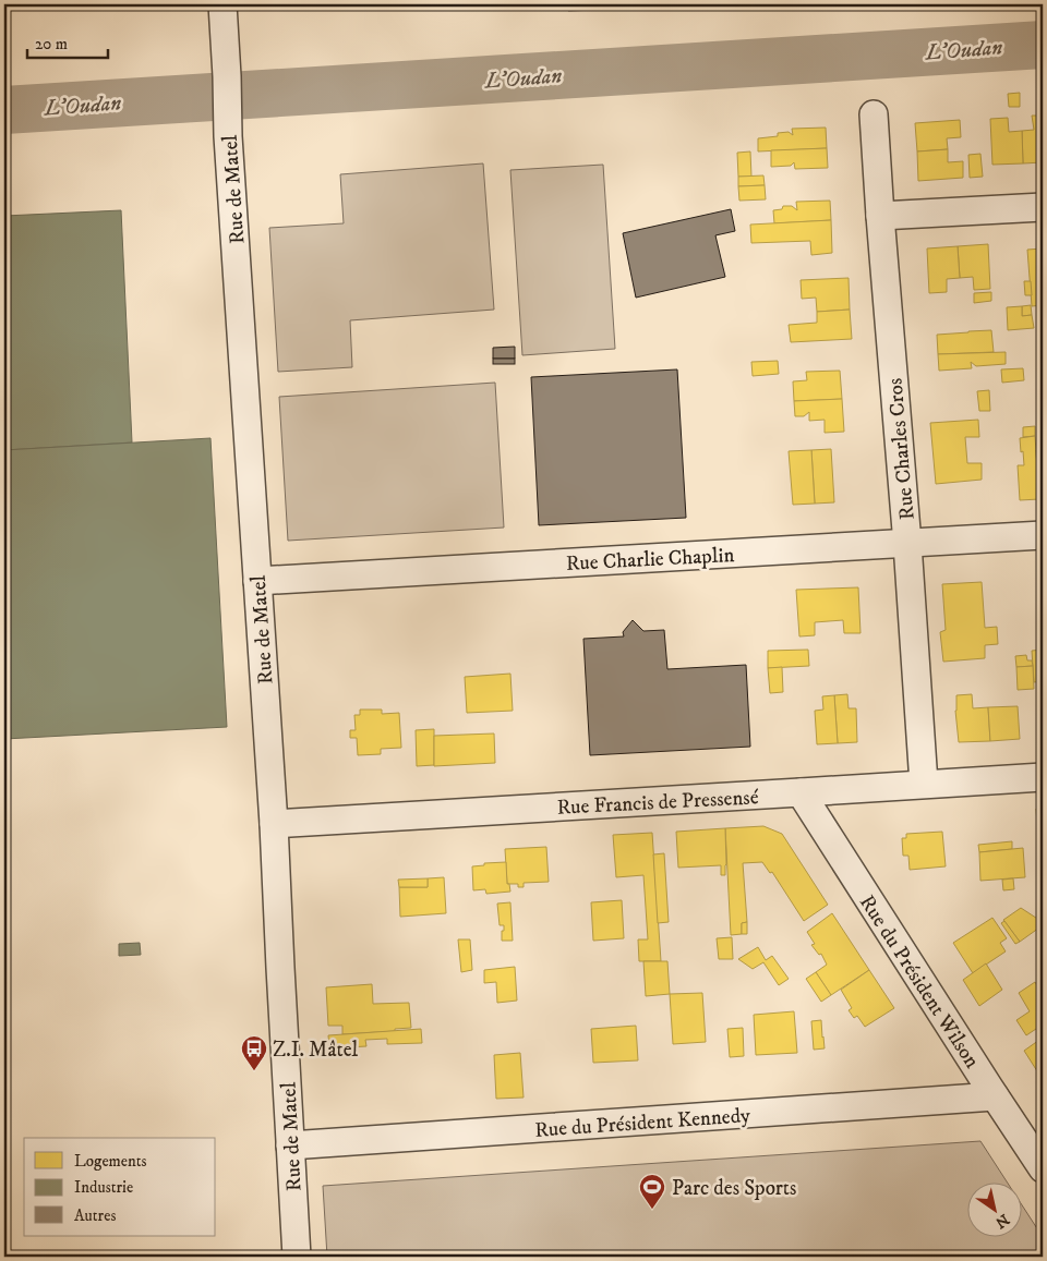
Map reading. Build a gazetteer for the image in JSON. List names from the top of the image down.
{
  "streets": {
    "street": [
      "Rue de Matel",
      "Rue Charles Cros",
      "Rue Charlie Chaplin",
      "Rue Francis de Pressensé",
      "Rue du Président Wilson",
      "Rue du Président Kennedy"
    ]
  },
  "crossings": [
    ["Rue de Matel", "Rue Charlie Chaplin"],
    ["Rue de Matel", "Rue Francis de Pressensé"],
    ["Rue de Matel", "Rue du Président Kennedy"],
    ["Rue Charles Cros", "Rue Charlie Chaplin"],
    ["Rue Charles Cros", "Rue Francis de Pressensé"],
    ["Rue Francis de Pressensé", "Rue du Président Wilson"],
    ["Rue du Président Wilson", "Rue du Président Kennedy"]
  ],
  "water": ["L'Oudan"],
  "places": {
    "bus stop": ["Z.I. Mâtel"],
    "sports": ["Parc des Sports"]
  },
  "legend": ["Logements", "Industrie", "Autres"],
  "scale_bar": "20 m",
  "north": "bottom right"
}
